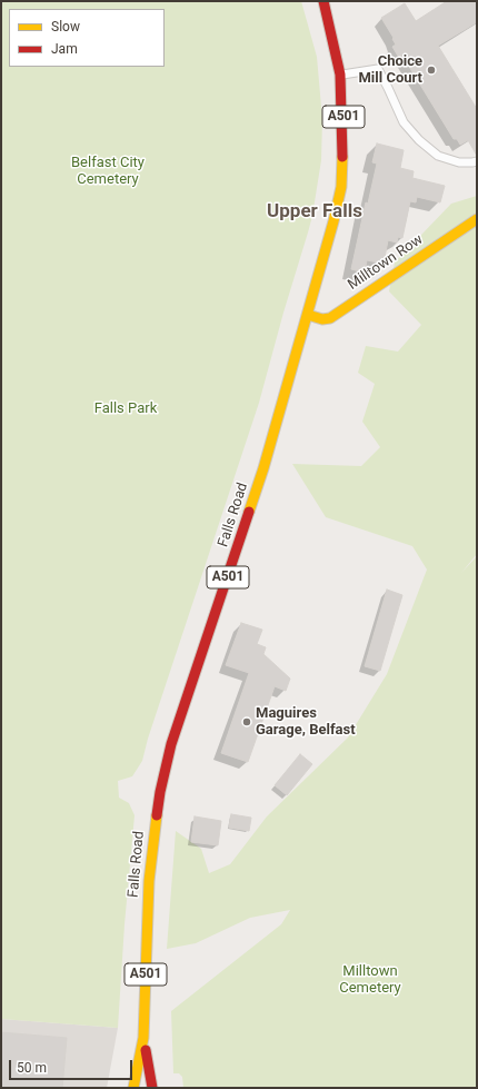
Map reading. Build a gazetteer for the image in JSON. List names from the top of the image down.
{
  "streets": {
    "main road": ["A501", "Milltown Row", "Falls Road"]
  },
  "crossings": [
    ["Milltown Row", "Falls Road"]
  ],
  "districts": ["Upper Falls"],
  "parks": ["Belfast City Cemetery", "Falls Park", "Milltown Cemetery"],
  "places": ["Choice Mill Court", "Maguires Garage, Belfast"],
  "legend": ["Slow", "Jam"],
  "scale_bar": "50 m"
}
